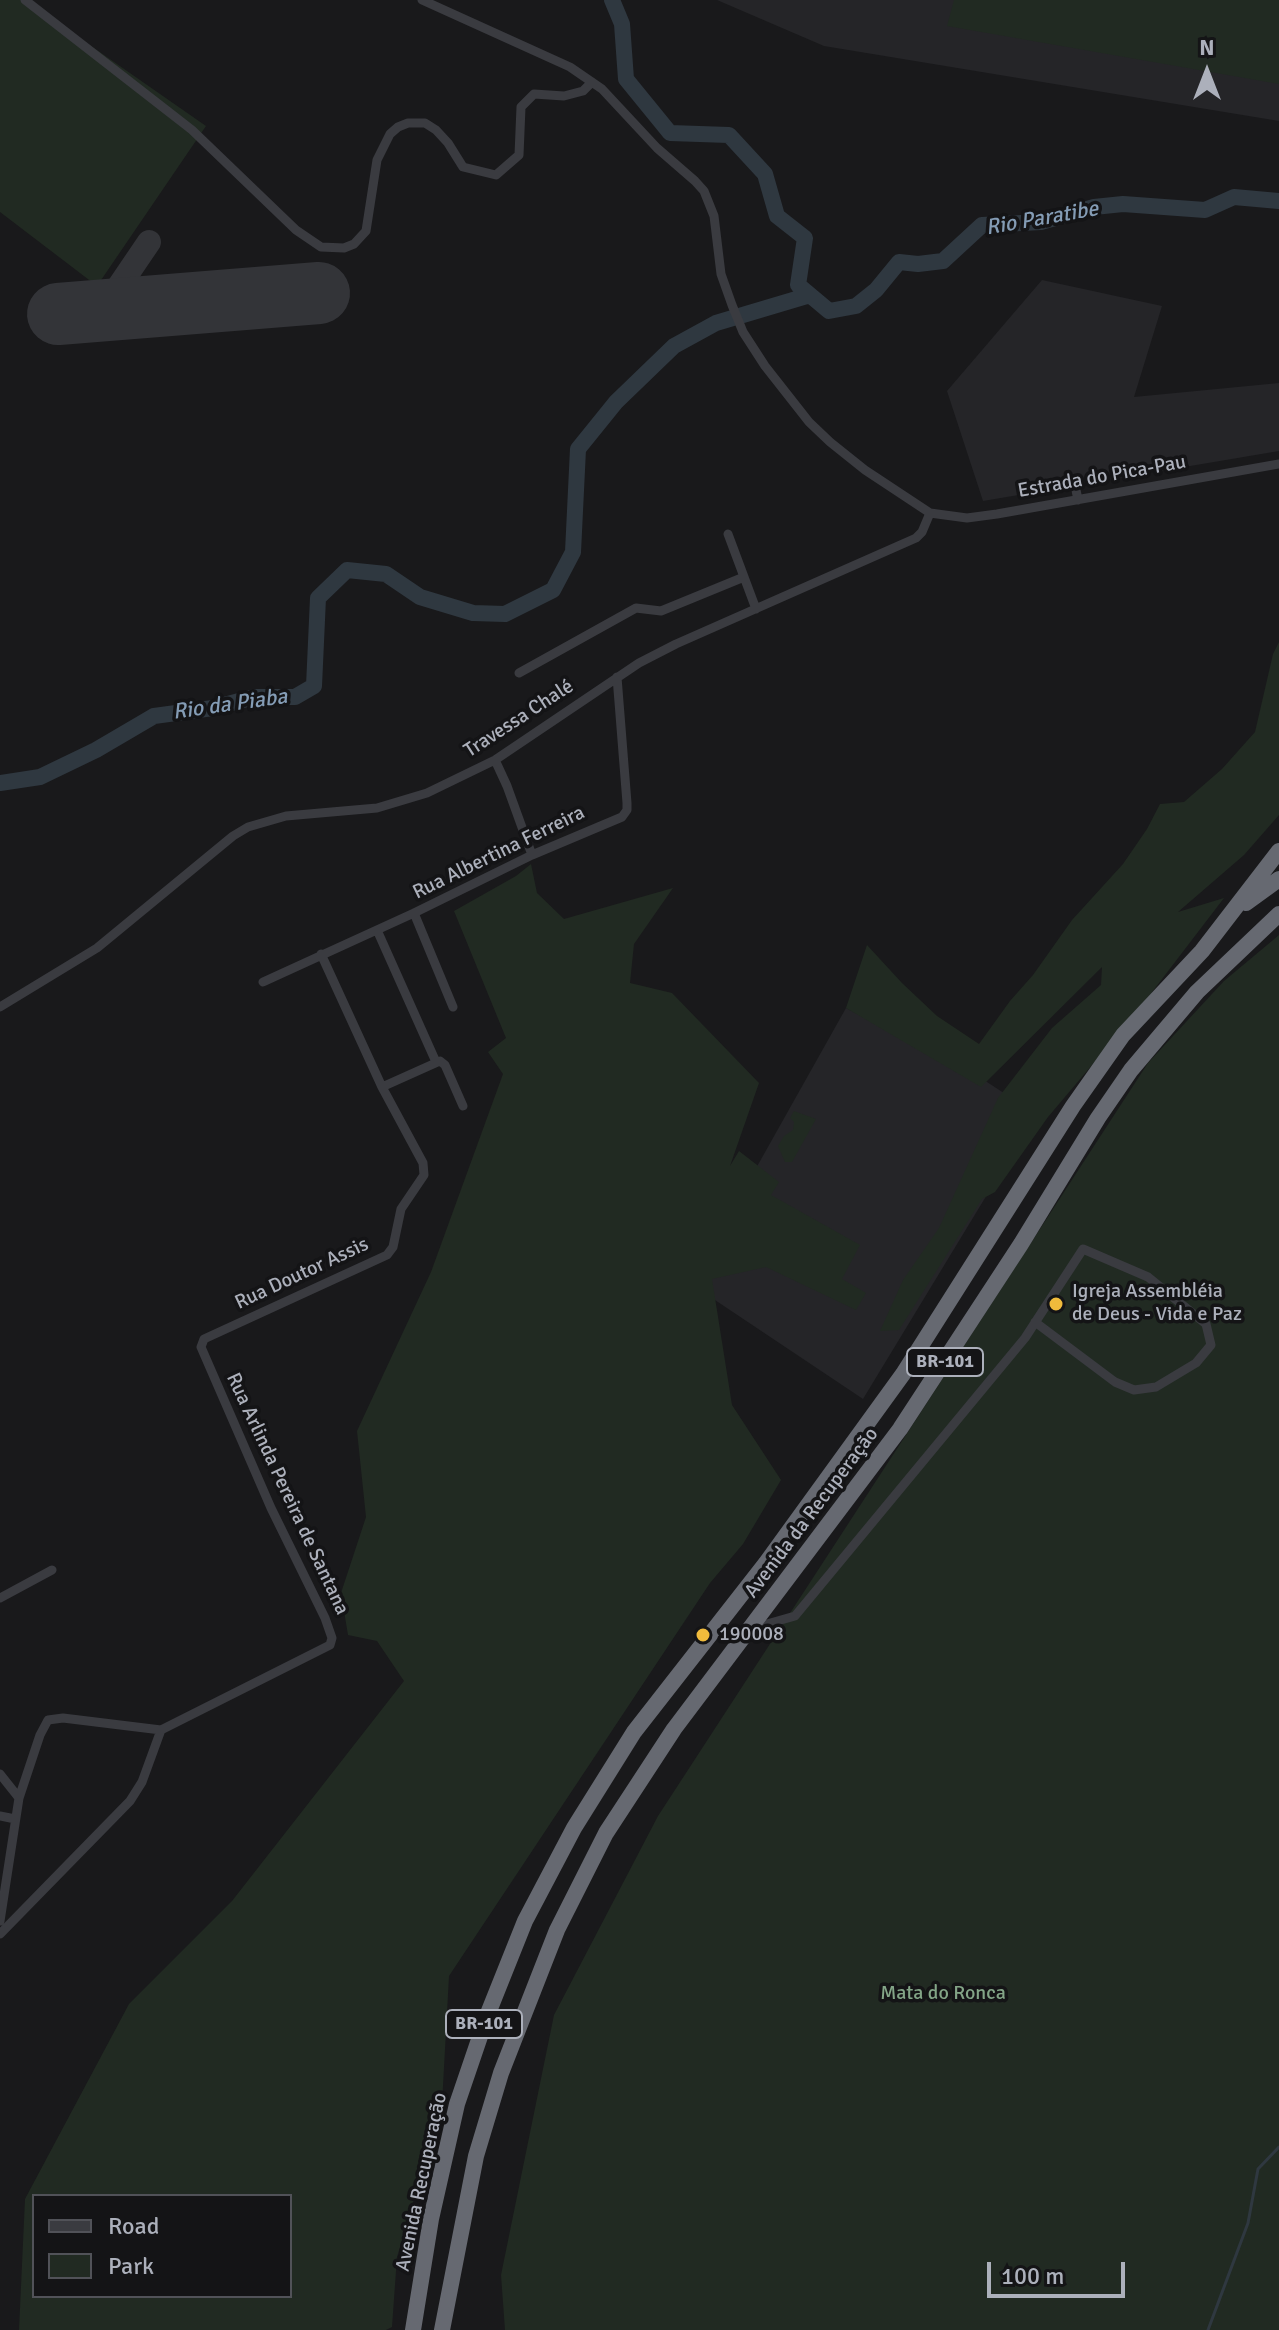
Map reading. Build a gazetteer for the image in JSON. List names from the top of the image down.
{
  "streets": {
    "highway": ["BR-101", "Avenida da Recuperação", "Avenida Recuperação"],
    "street": [
      "Estrada do Pica-Pau",
      "Travessa Chalé",
      "Rua Albertina Ferreira",
      "Rua Doutor Assis",
      "Rua Arlinda Pereira de Santana"
    ]
  },
  "crossings": [
    ["Estrada do Pica-Pau", "Travessa Chalé"],
    ["Travessa Chalé", "Rua Albertina Ferreira"],
    ["Rua Doutor Assis", "Rua Arlinda Pereira de Santana"],
    ["BR-101", "Avenida Recuperação"]
  ],
  "water": ["Rio Paratibe", "Rio da Piaba"],
  "parks": ["Mata do Ronca"],
  "places": ["Igreja Assembléia de Deus - Vida e Paz", "190008"],
  "legend": ["Road", "Park"],
  "scale_bar": "100 m",
  "north": "top"
}
